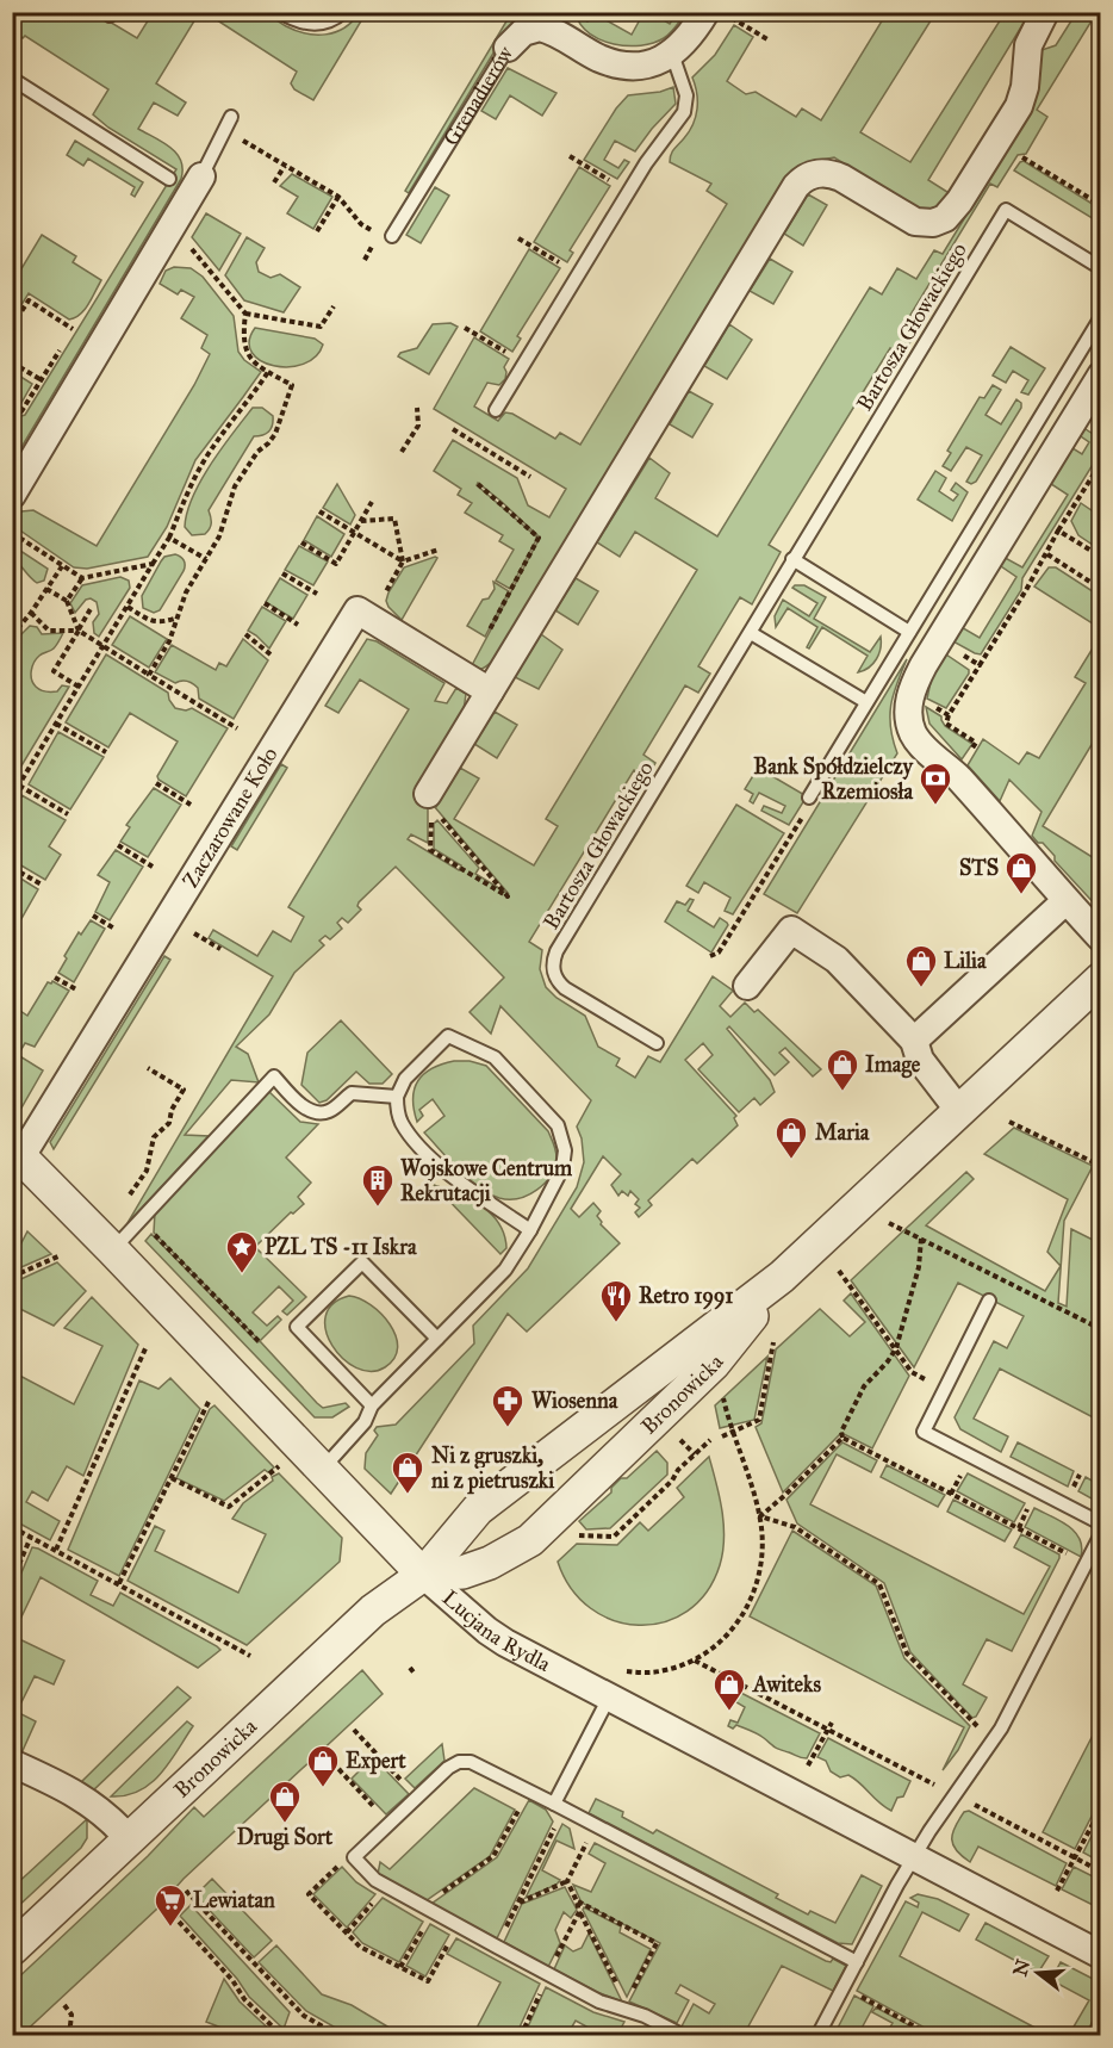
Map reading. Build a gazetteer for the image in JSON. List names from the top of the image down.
{
  "streets": {
    "street": [
      "Grenadierów",
      "Zaczarowane Koło",
      "Bronowicka",
      "Lucjana Rydla"
    ],
    "lane": ["Bartosza Głowackiego"]
  },
  "crossings": [
    ["Zaczarowane Koło", "Lucjana Rydla"],
    ["Bronowicka", "Lucjana Rydla"]
  ],
  "places": {
    "bank": ["Bank Spółdzielczy Rzemiosła"],
    "shop": [
      "STS",
      "Lilia",
      "Image",
      "Maria",
      "Ni z gruszki, ni z pietruszki",
      "Awiteks",
      "Expert",
      "Drugi Sort"
    ],
    "building": ["Wojskowe Centrum Rekrutacji"],
    "place": ["PZL TS -11 Iskra"],
    "restaurant": ["Retro 1991"],
    "pharmacy": ["Wiosenna"],
    "supermarket": ["Lewiatan"]
  },
  "north": "left"
}
